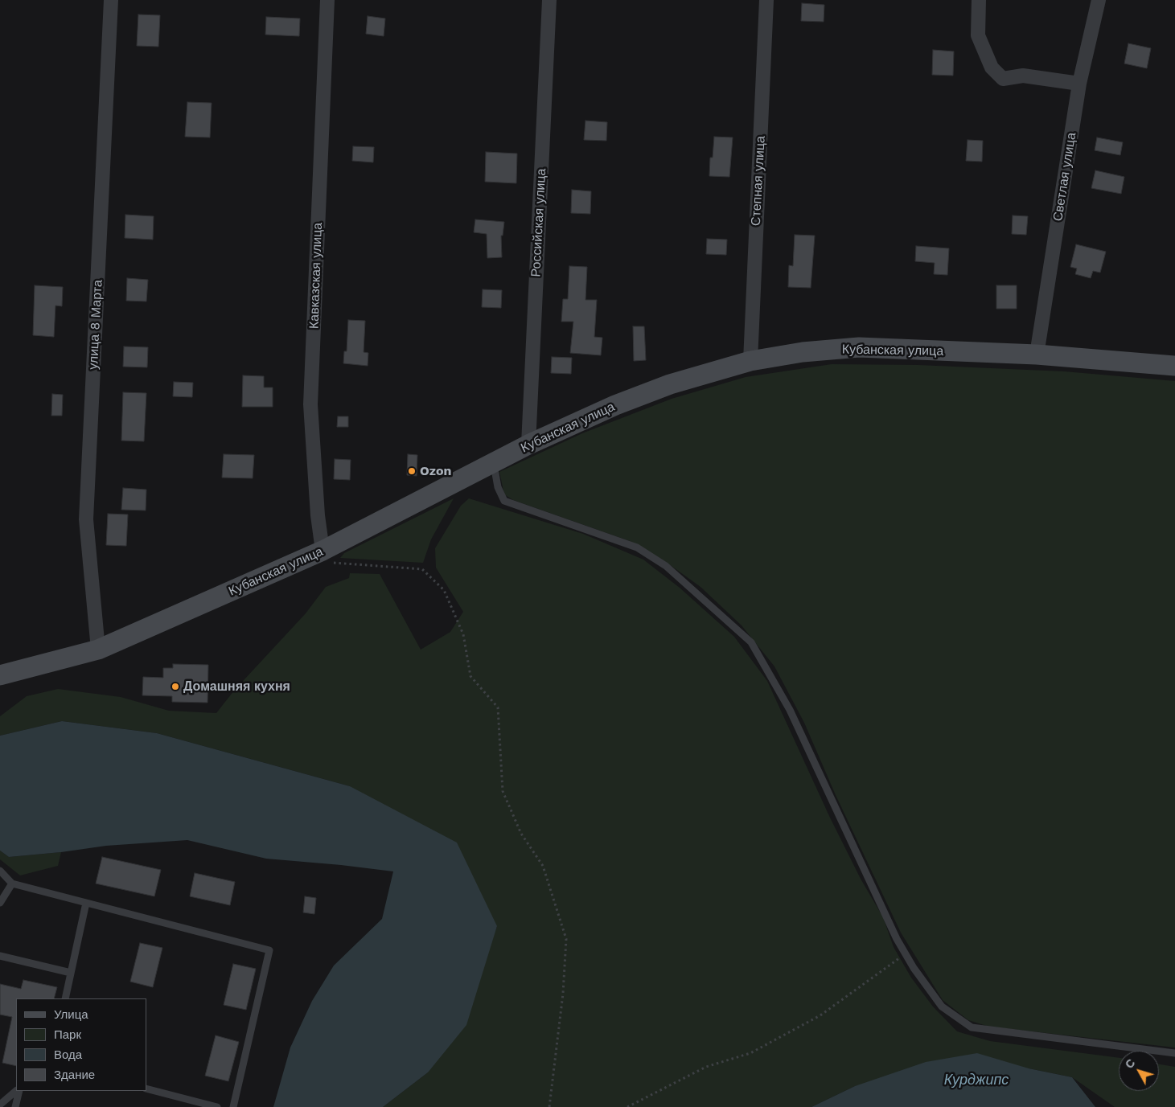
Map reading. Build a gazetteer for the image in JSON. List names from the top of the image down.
{
  "streets": {
    "main road": ["Кубанская улица"],
    "street": [
      "Светлая улица",
      "Степная улица",
      "Российская улица",
      "Кавказская улица",
      "улица 8 Марта"
    ]
  },
  "crossings": [
    ["Светлая улица", "Кубанская улица"],
    ["Степная улица", "Кубанская улица"],
    ["Российская улица", "Кубанская улица"],
    ["Кавказская улица", "Кубанская улица"],
    ["улица 8 Марта", "Кубанская улица"]
  ],
  "water": ["Курджипс"],
  "places": ["Ozon", "Домашняя кухня"],
  "legend": [
    "Улица",
    "Парк",
    "Вода",
    "Здание"
  ],
  "north": "top left"
}
